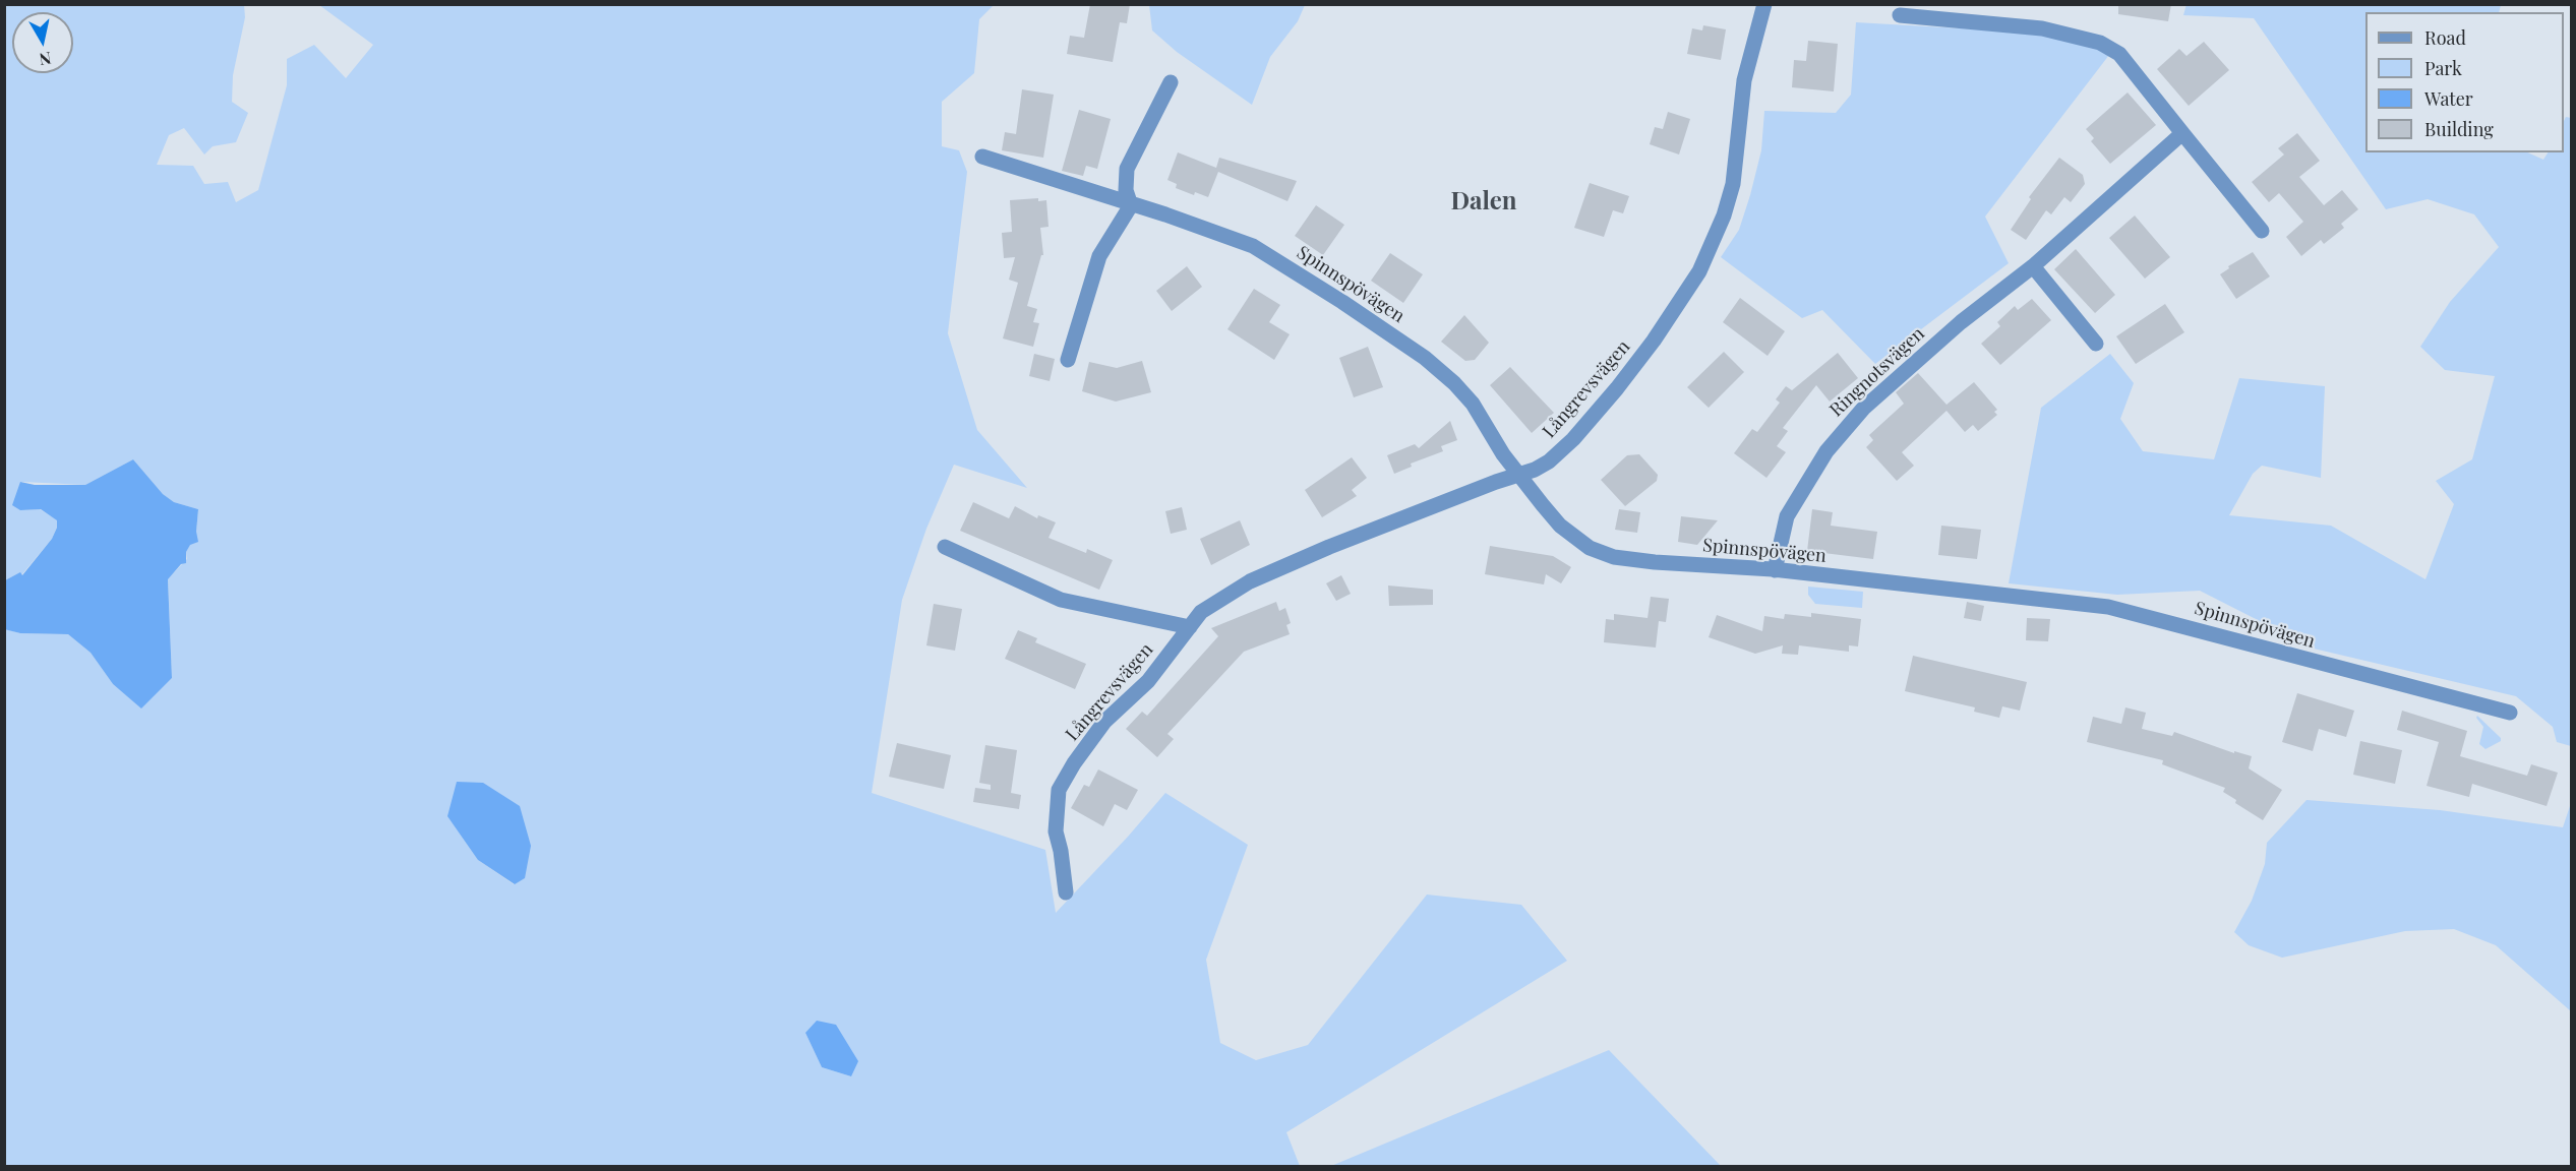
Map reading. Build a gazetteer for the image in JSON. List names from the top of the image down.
{
  "streets": {
    "street": ["Spinnspövägen", "Ringnotsvägen", "Långrevsvägen"]
  },
  "crossings": [
    ["Spinnspövägen", "Ringnotsvägen"],
    ["Spinnspövägen", "Långrevsvägen"]
  ],
  "districts": ["Dalen"],
  "legend": [
    "Road",
    "Park",
    "Water",
    "Building"
  ],
  "north": "bottom"
}
